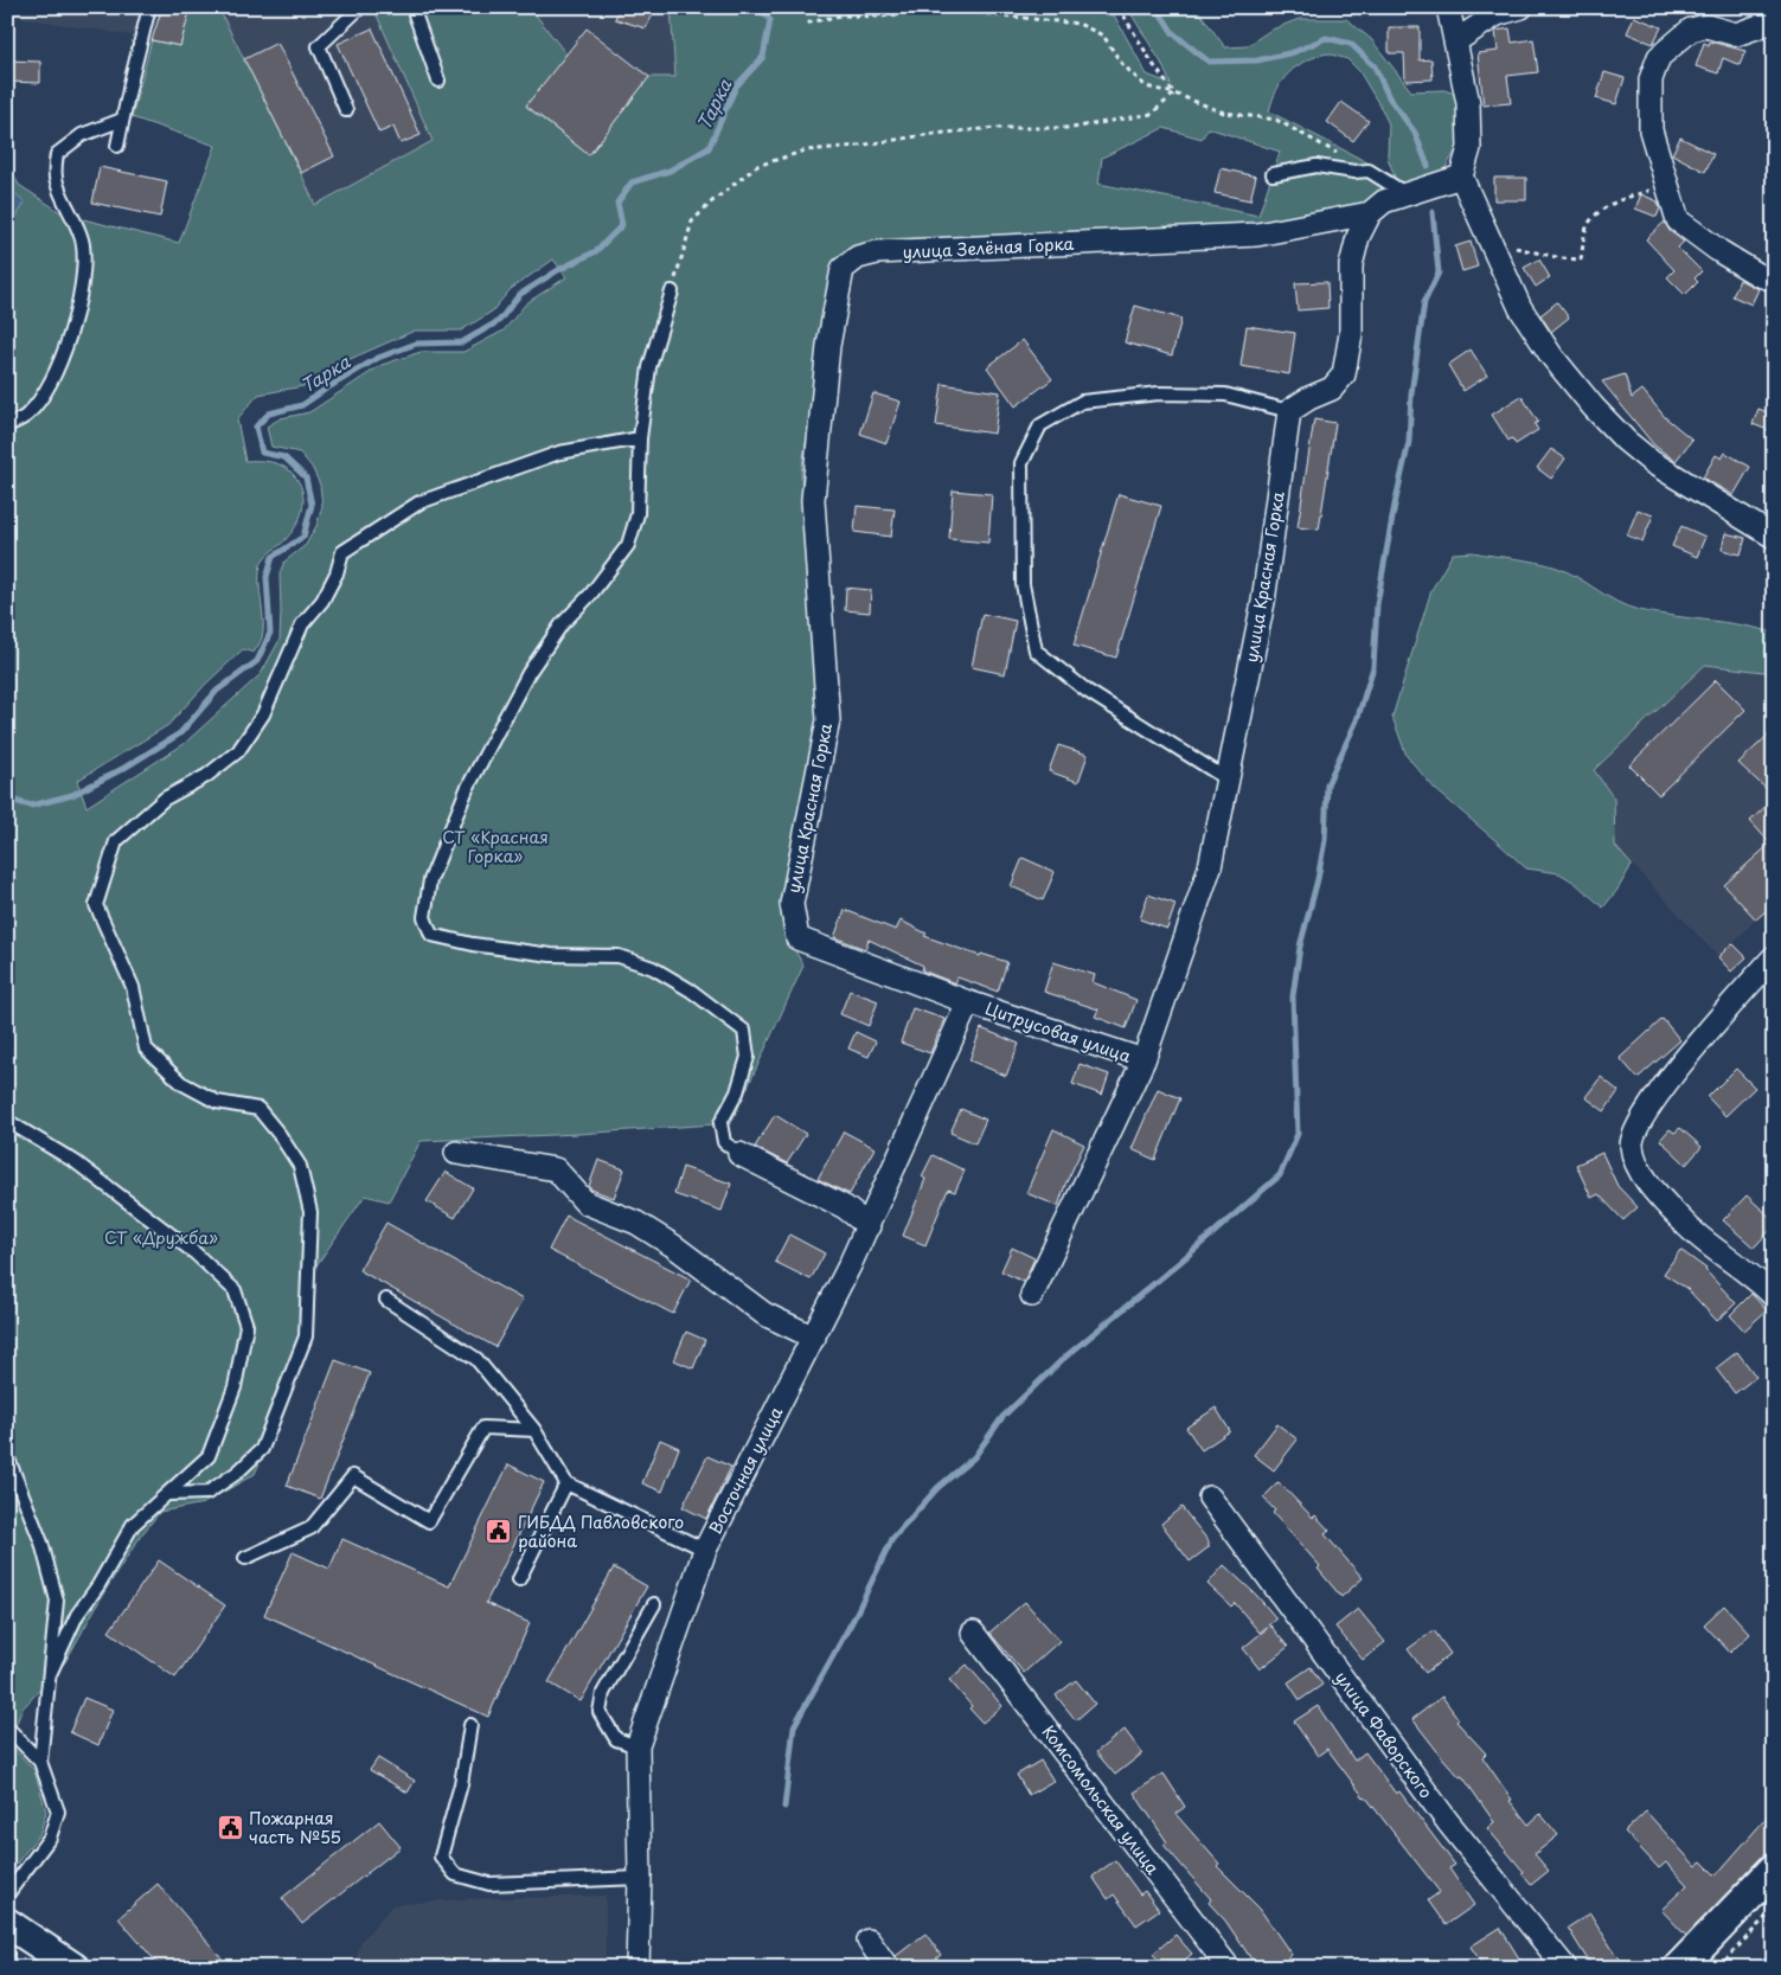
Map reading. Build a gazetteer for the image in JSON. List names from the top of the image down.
{
  "streets": {
    "street": [
      "улица Зелёная Горка",
      "улица Красная Горка",
      "Цитрусовая улица",
      "Восточная улица",
      "улица Фаворского",
      "Комсомольская улица"
    ]
  },
  "crossings": [
    ["улица Зелёная Горка", "улица Красная Горка"],
    ["улица Красная Горка", "Цитрусовая улица"],
    ["Цитрусовая улица", "Восточная улица"]
  ],
  "water": ["Тарка"],
  "parks": ["СТ «Красная Горка»", "СТ «Дружба»"],
  "places": {
    "public building": ["ГИБДД Павловского района", "Пожарная часть №55"]
  }
}
